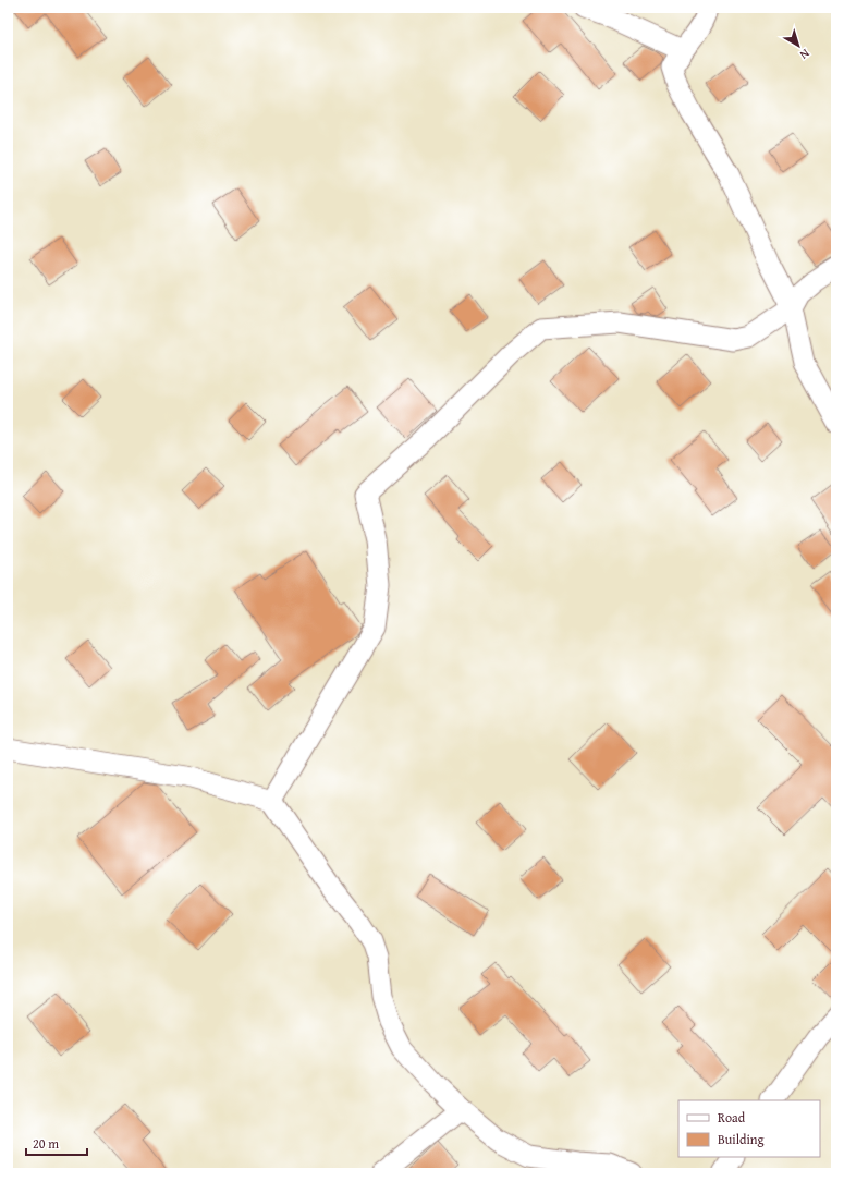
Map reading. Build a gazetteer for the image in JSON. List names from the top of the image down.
{
  "legend": ["Road", "Building"],
  "scale_bar": "20 m",
  "north": "bottom right"
}
